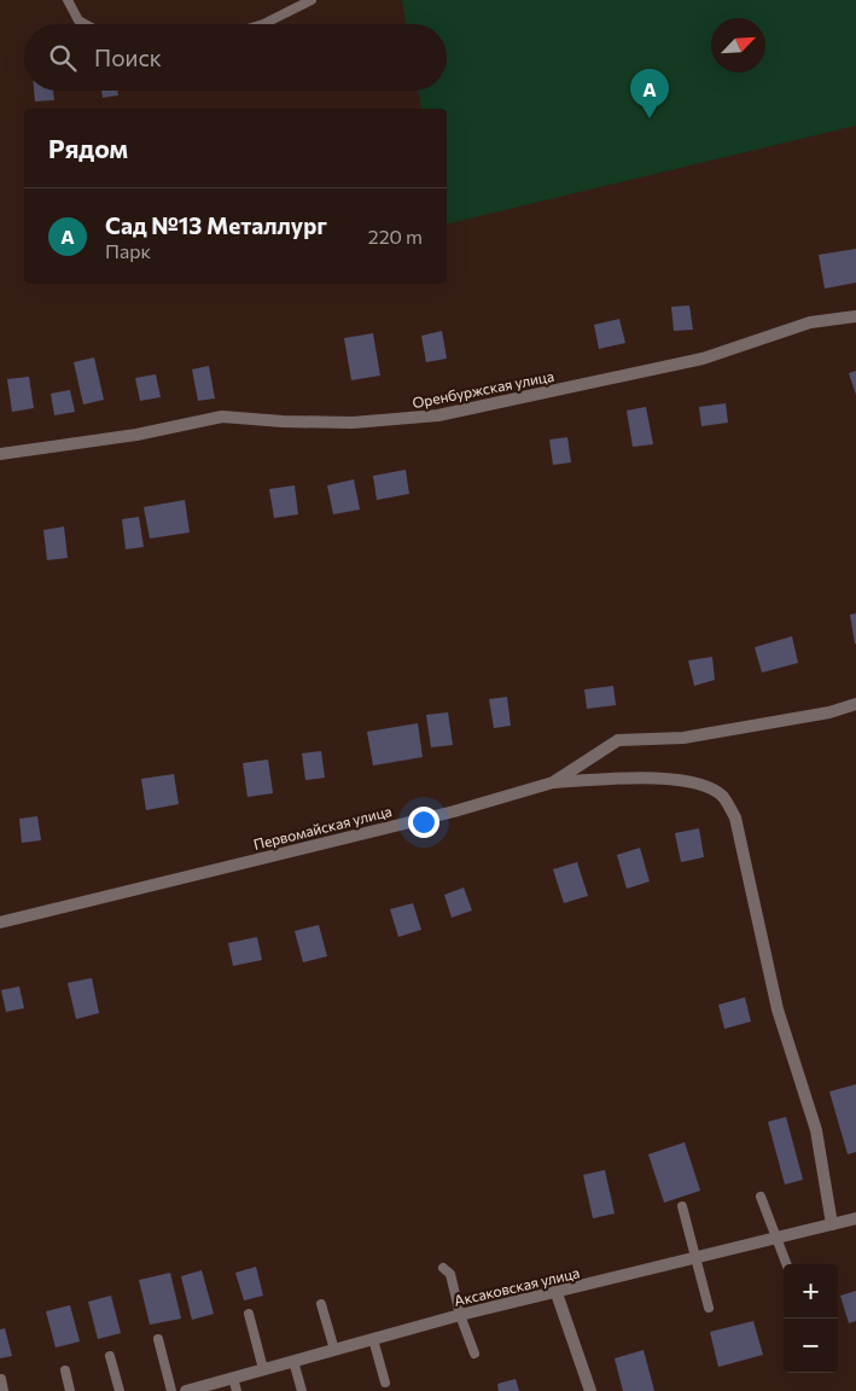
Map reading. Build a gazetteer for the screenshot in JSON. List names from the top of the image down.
{
  "streets": {
    "street": ["Оренбуржская улица", "Первомайская улица", "Аксаковская улица"]
  },
  "north": "top right",
  "page": {
    "search": "Поиск",
    "pins": "A",
    "heading": "Рядом",
    "list": [
      {
        "mark": "A",
        "name": "Сад №13 Металлург",
        "note": "Парк",
        "value": "220 m"
      }
    ],
    "map_buttons": ["+", "−"]
  }
}
